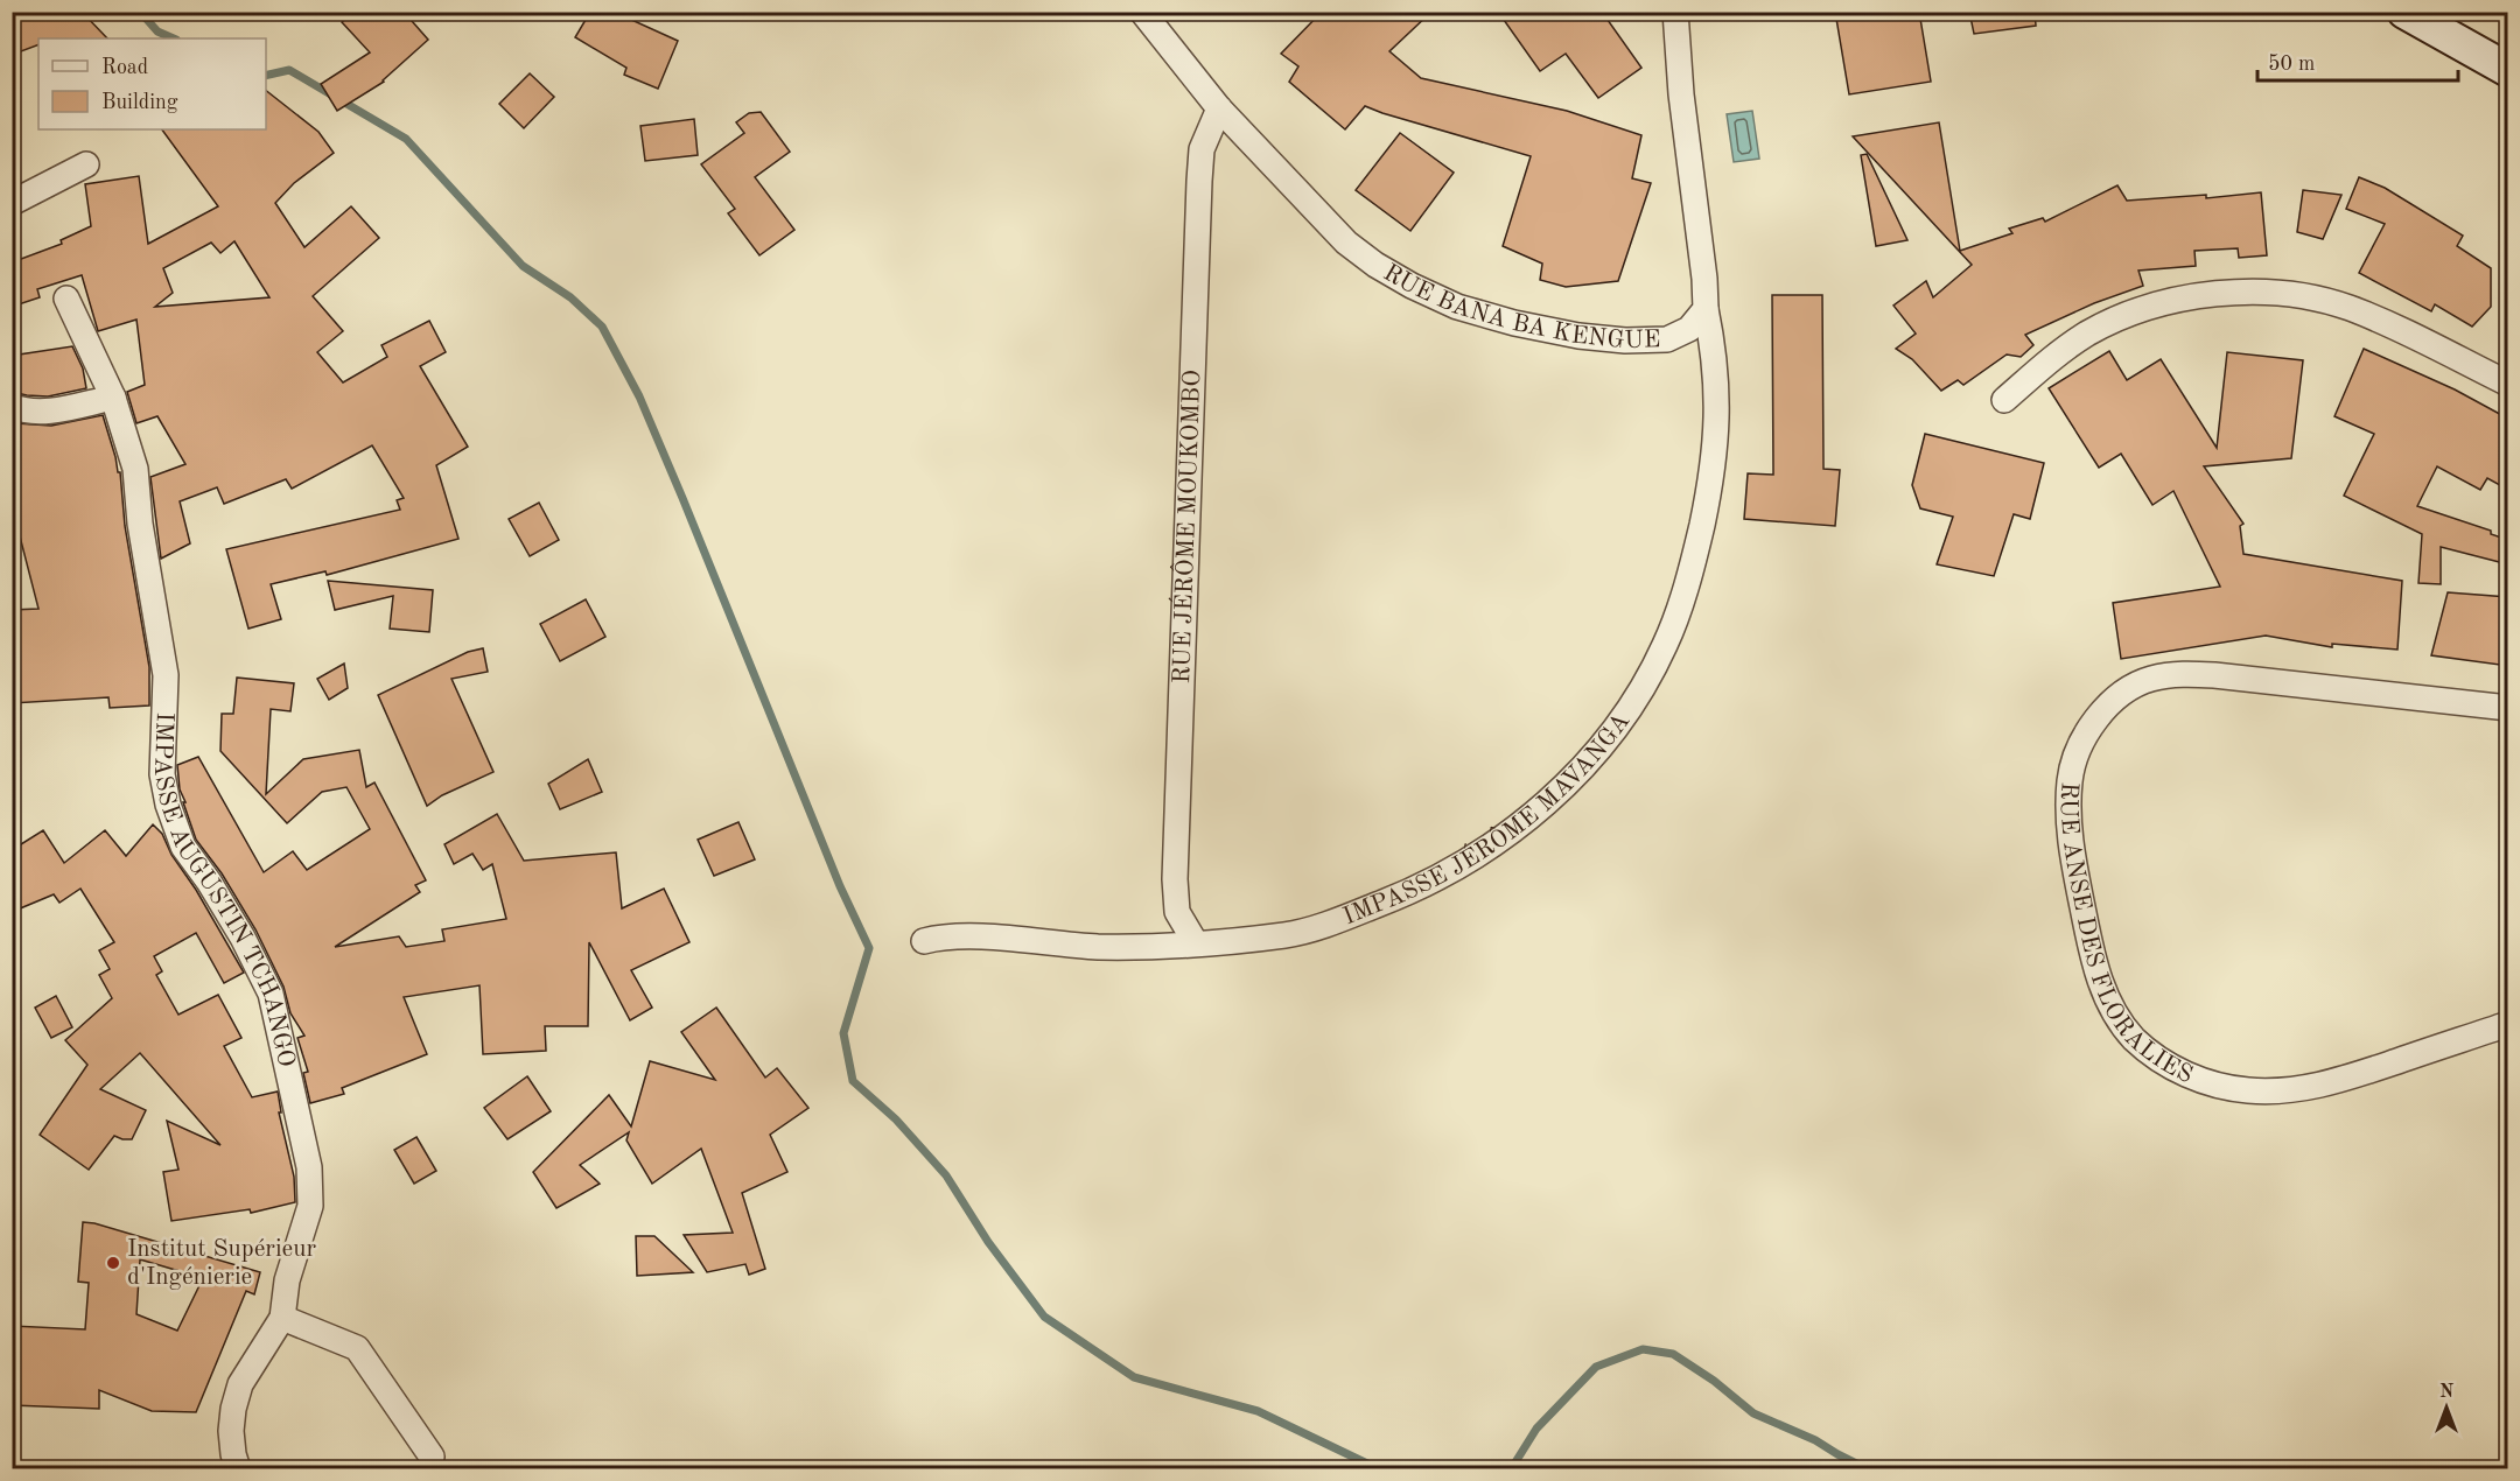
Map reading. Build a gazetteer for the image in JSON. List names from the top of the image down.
{
  "streets": {
    "street": [
      "RUE BANA BA KENGUE",
      "RUE JÉRÔME MOUKOMBO",
      "IMPASSE JÉRÔME MAVANGA",
      "IMPASSE AUGUSTIN TCHANGO",
      "RUE ANSE DES FLORALIES"
    ]
  },
  "crossings": [
    ["RUE BANA BA KENGUE", "RUE JÉRÔME MOUKOMBO"],
    ["RUE BANA BA KENGUE", "IMPASSE JÉRÔME MAVANGA"],
    ["RUE JÉRÔME MOUKOMBO", "IMPASSE JÉRÔME MAVANGA"]
  ],
  "places": ["Institut Supérieur d'Ingénierie"],
  "legend": ["Road", "Building"],
  "scale_bar": "50 m",
  "north": "top"
}
